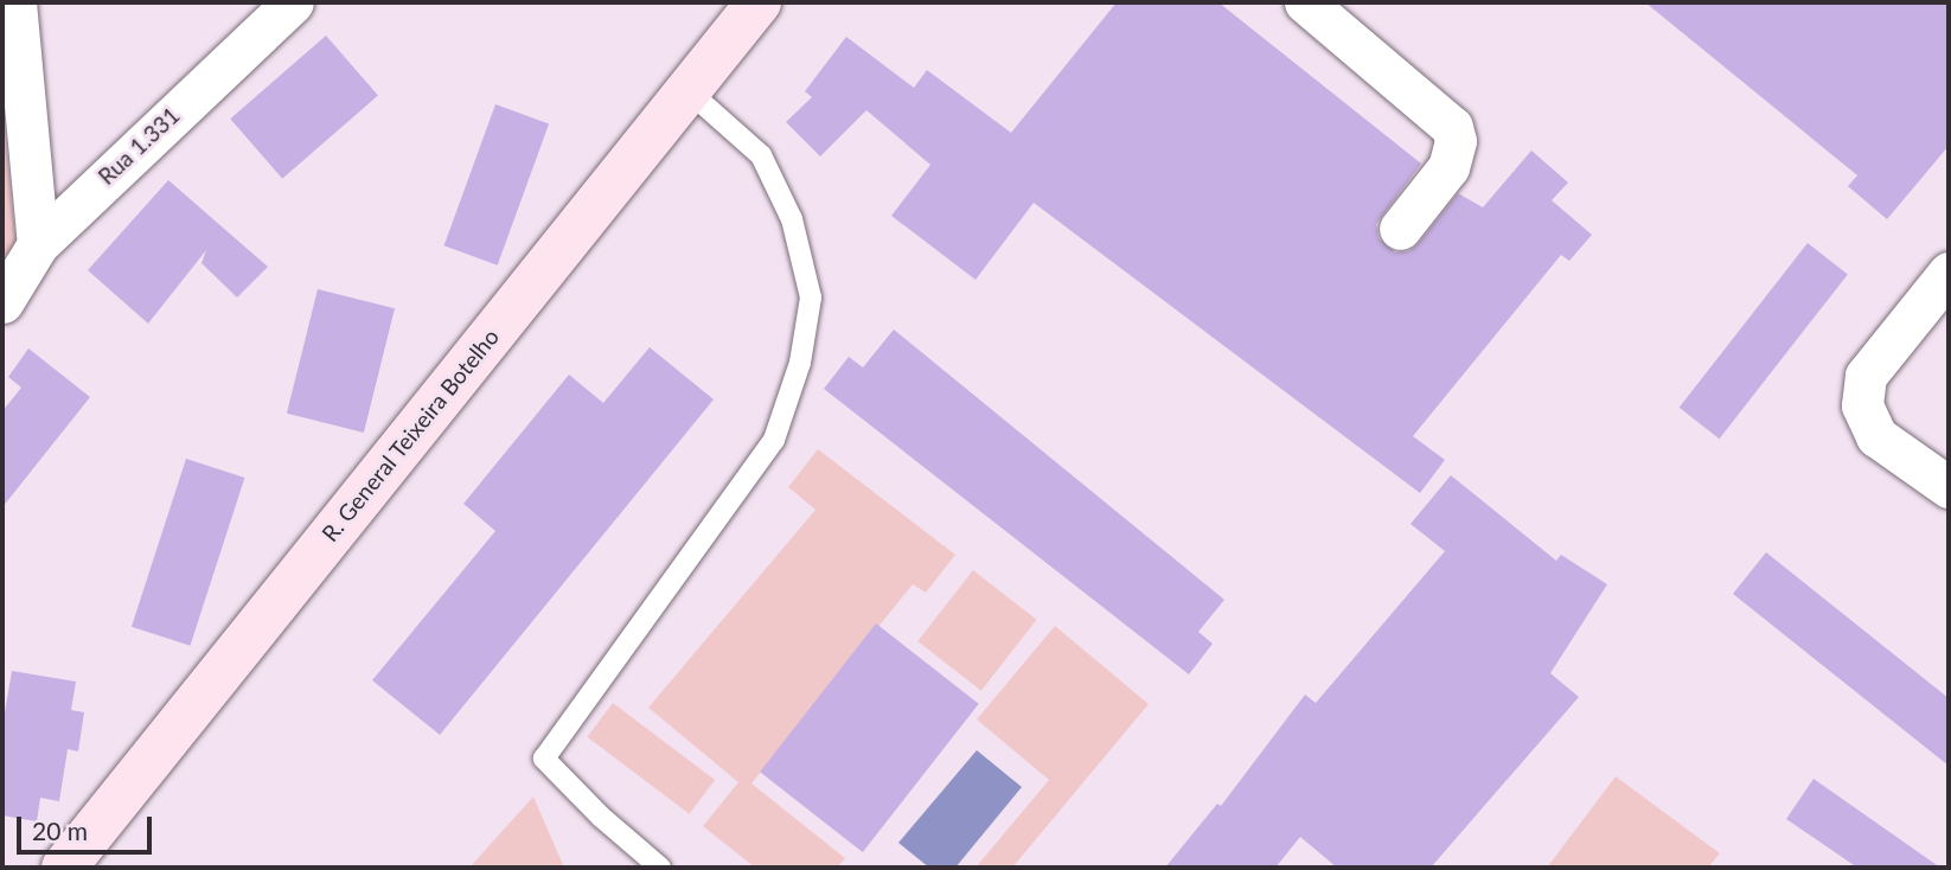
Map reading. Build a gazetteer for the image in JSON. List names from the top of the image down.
{
  "streets": {
    "street": ["Rua 1.331", "R. General Teixeira Botelho"]
  },
  "scale_bar": "20 m"
}
